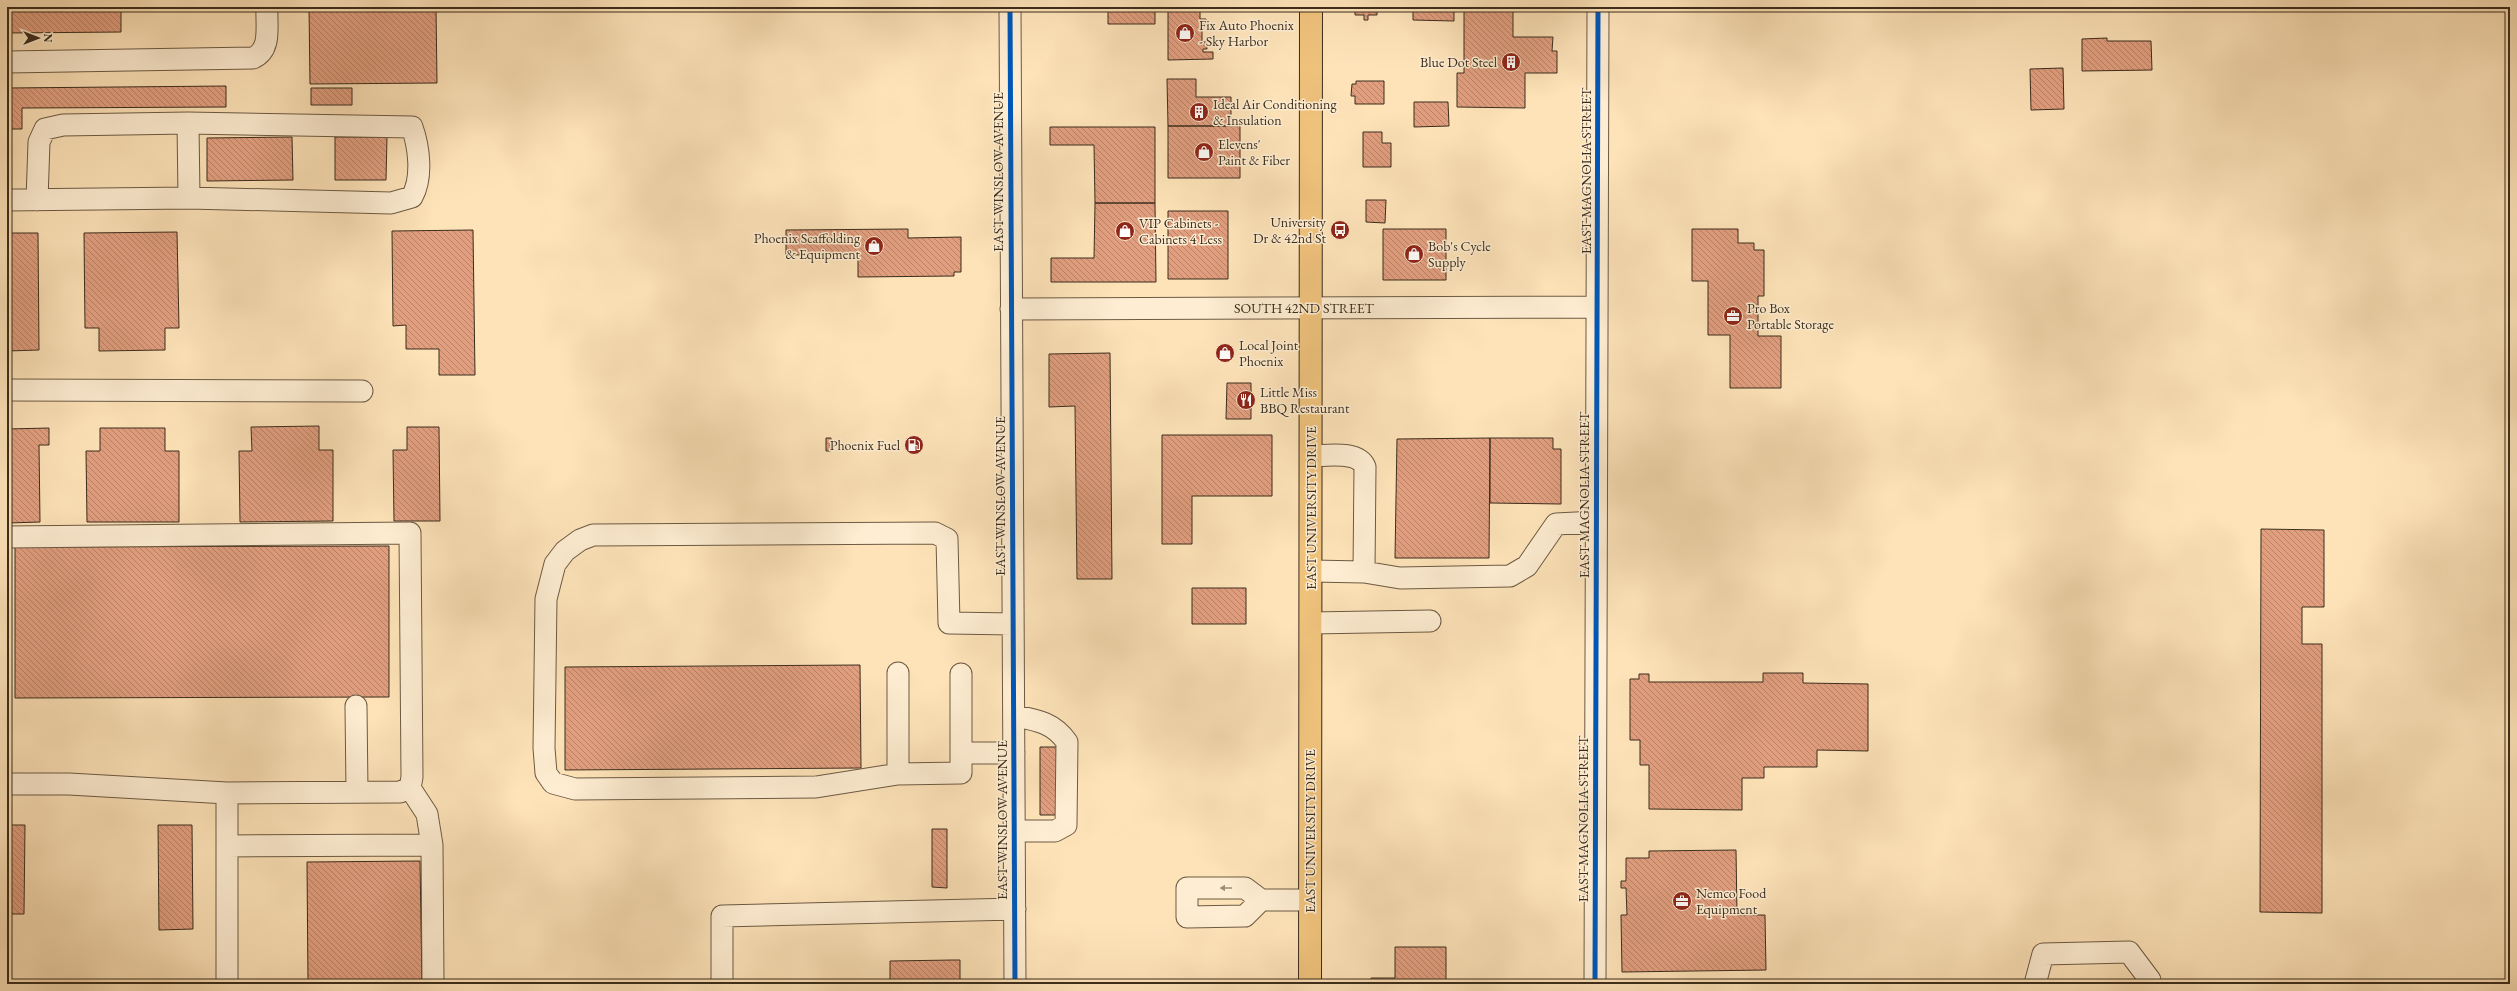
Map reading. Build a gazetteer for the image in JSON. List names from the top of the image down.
{
  "streets": {
    "main road": ["EAST UNIVERSITY DRIVE"],
    "street": ["EAST MAGNOLIA STREET", "EAST WINSLOW AVENUE", "SOUTH 42ND STREET"]
  },
  "crossings": [
    ["EAST MAGNOLIA STREET", "SOUTH 42ND STREET"],
    ["EAST WINSLOW AVENUE", "SOUTH 42ND STREET"],
    ["SOUTH 42ND STREET", "EAST UNIVERSITY DRIVE"]
  ],
  "places": {
    "shop": [
      "Fix Auto Phoenix - Sky Harbor",
      "Elevens' Paint & Fiber",
      "VIP Cabinets - Cabinets 4 Less",
      "Phoenix Scaffolding & Equipment",
      "Bob's Cycle Supply",
      "Local Joint Phoenix"
    ],
    "building": ["Blue Dot Steel", "Ideal Air Conditioning & Insulation"],
    "bus stop": ["University Dr & 42nd St"],
    "office": ["Pro Box Portable Storage", "Nemco Food Equipment"],
    "restaurant": ["Little Miss BBQ Restaurant"],
    "fuel station": ["Phoenix Fuel"]
  },
  "north": "right"
}
